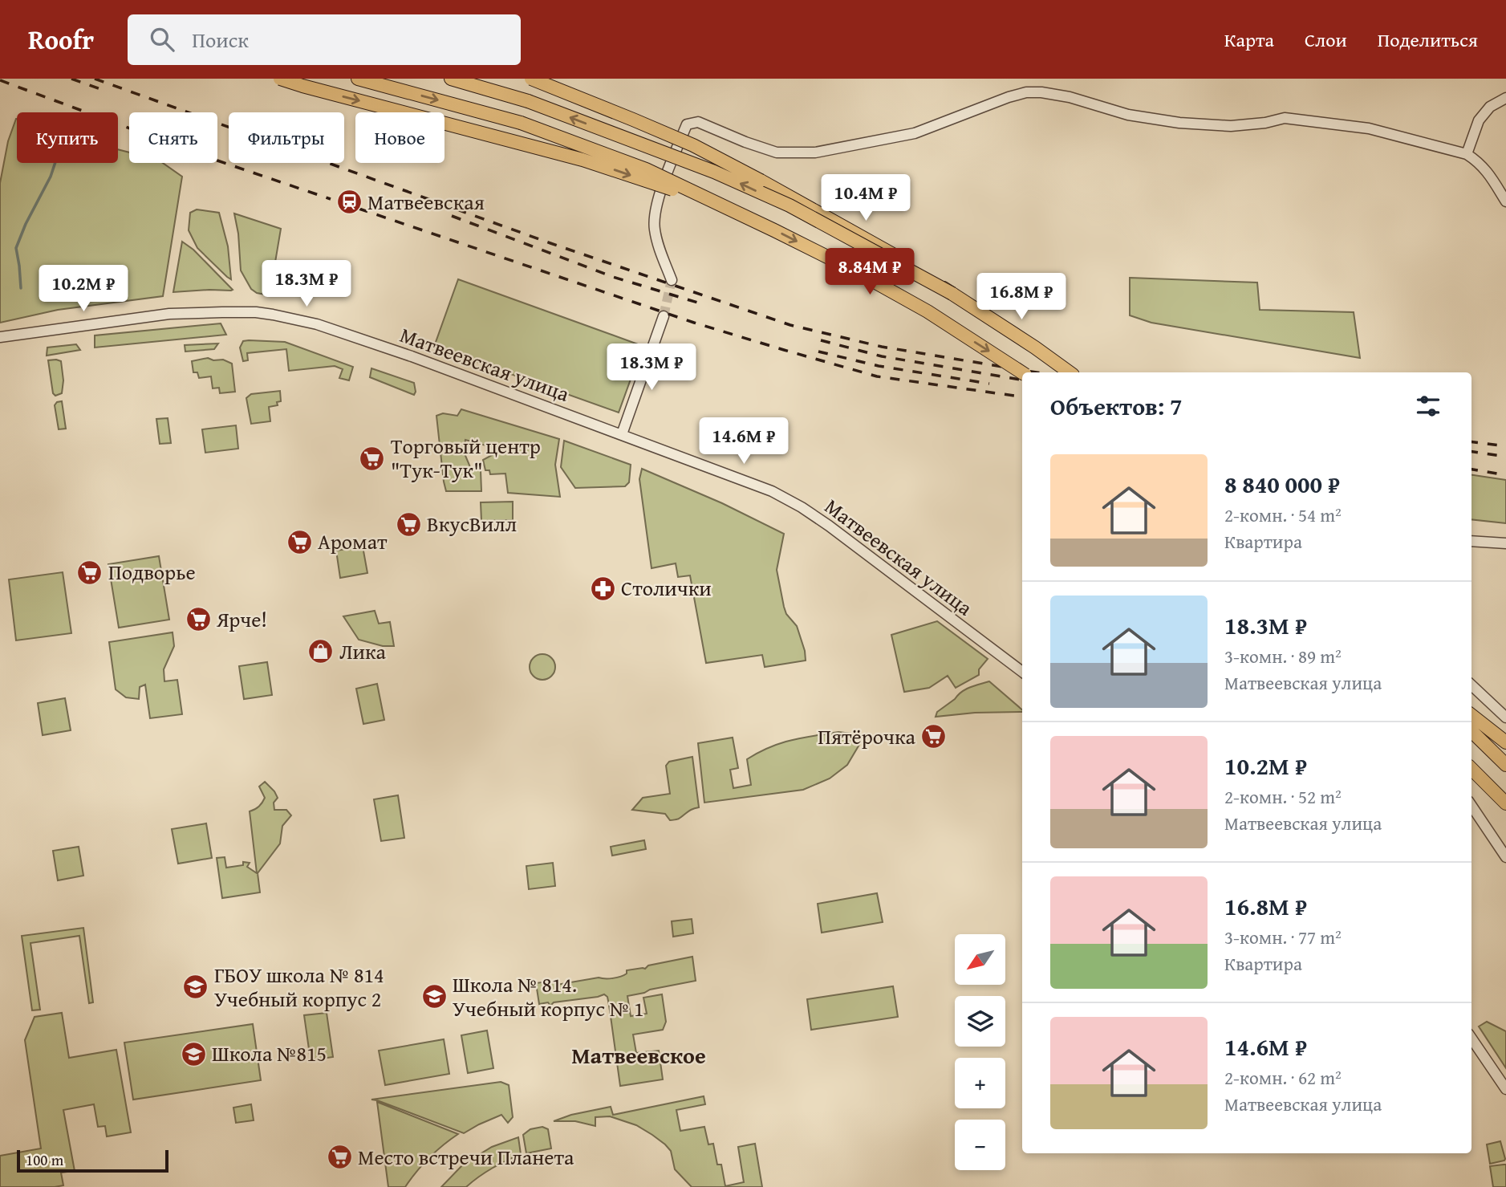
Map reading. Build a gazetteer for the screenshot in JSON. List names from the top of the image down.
{
  "streets": {
    "street": ["Матвеевская улица"]
  },
  "districts": ["Матвеевское"],
  "places": {
    "station": ["Матвеевская"],
    "supermarket": [
      "Торговый центр \"Тук-Тук\"",
      "ВкусВилл",
      "Аромат",
      "Подворье",
      "Ярче!",
      "Пятёрочка",
      "Место встречи Планета"
    ],
    "pharmacy": ["Столички"],
    "shop": ["Лика"],
    "school or university": ["ГБОУ школа № 814 Учебный корпус 2", "Школа № 814. Учебный корпус № 1", "Школа №815"]
  },
  "scale_bar": "100 m",
  "north": "bottom left",
  "page": {
    "header": "Roofr",
    "search": "Поиск",
    "nav": ["Карта", "Слои", "Поделиться"],
    "chip": [
      "Купить",
      "Снять",
      "Фильтры",
      "Новое"
    ],
    "price": [
      "10.4M ₽",
      "8.84M ₽",
      "18.3M ₽",
      "10.2M ₽",
      "16.8M ₽",
      "18.3M ₽",
      "14.6M ₽"
    ],
    "heading": "Объектов: 7",
    "list": [
      {
        "name": "8 840 000 ₽",
        "note": "2-комн. · 54 m² · Квартира"
      },
      {
        "name": "18.3M ₽",
        "note": "3-комн. · 89 m² · Матвеевская улица"
      },
      {
        "name": "10.2M ₽",
        "note": "2-комн. · 52 m² · Матвеевская улица"
      },
      {
        "name": "16.8M ₽",
        "note": "3-комн. · 77 m² · Квартира"
      },
      {
        "name": "14.6M ₽",
        "note": "2-комн. · 62 m² · Матвеевская улица"
      }
    ],
    "map_buttons": ["+", "−"],
    "scale": "100 m"
  }
}
